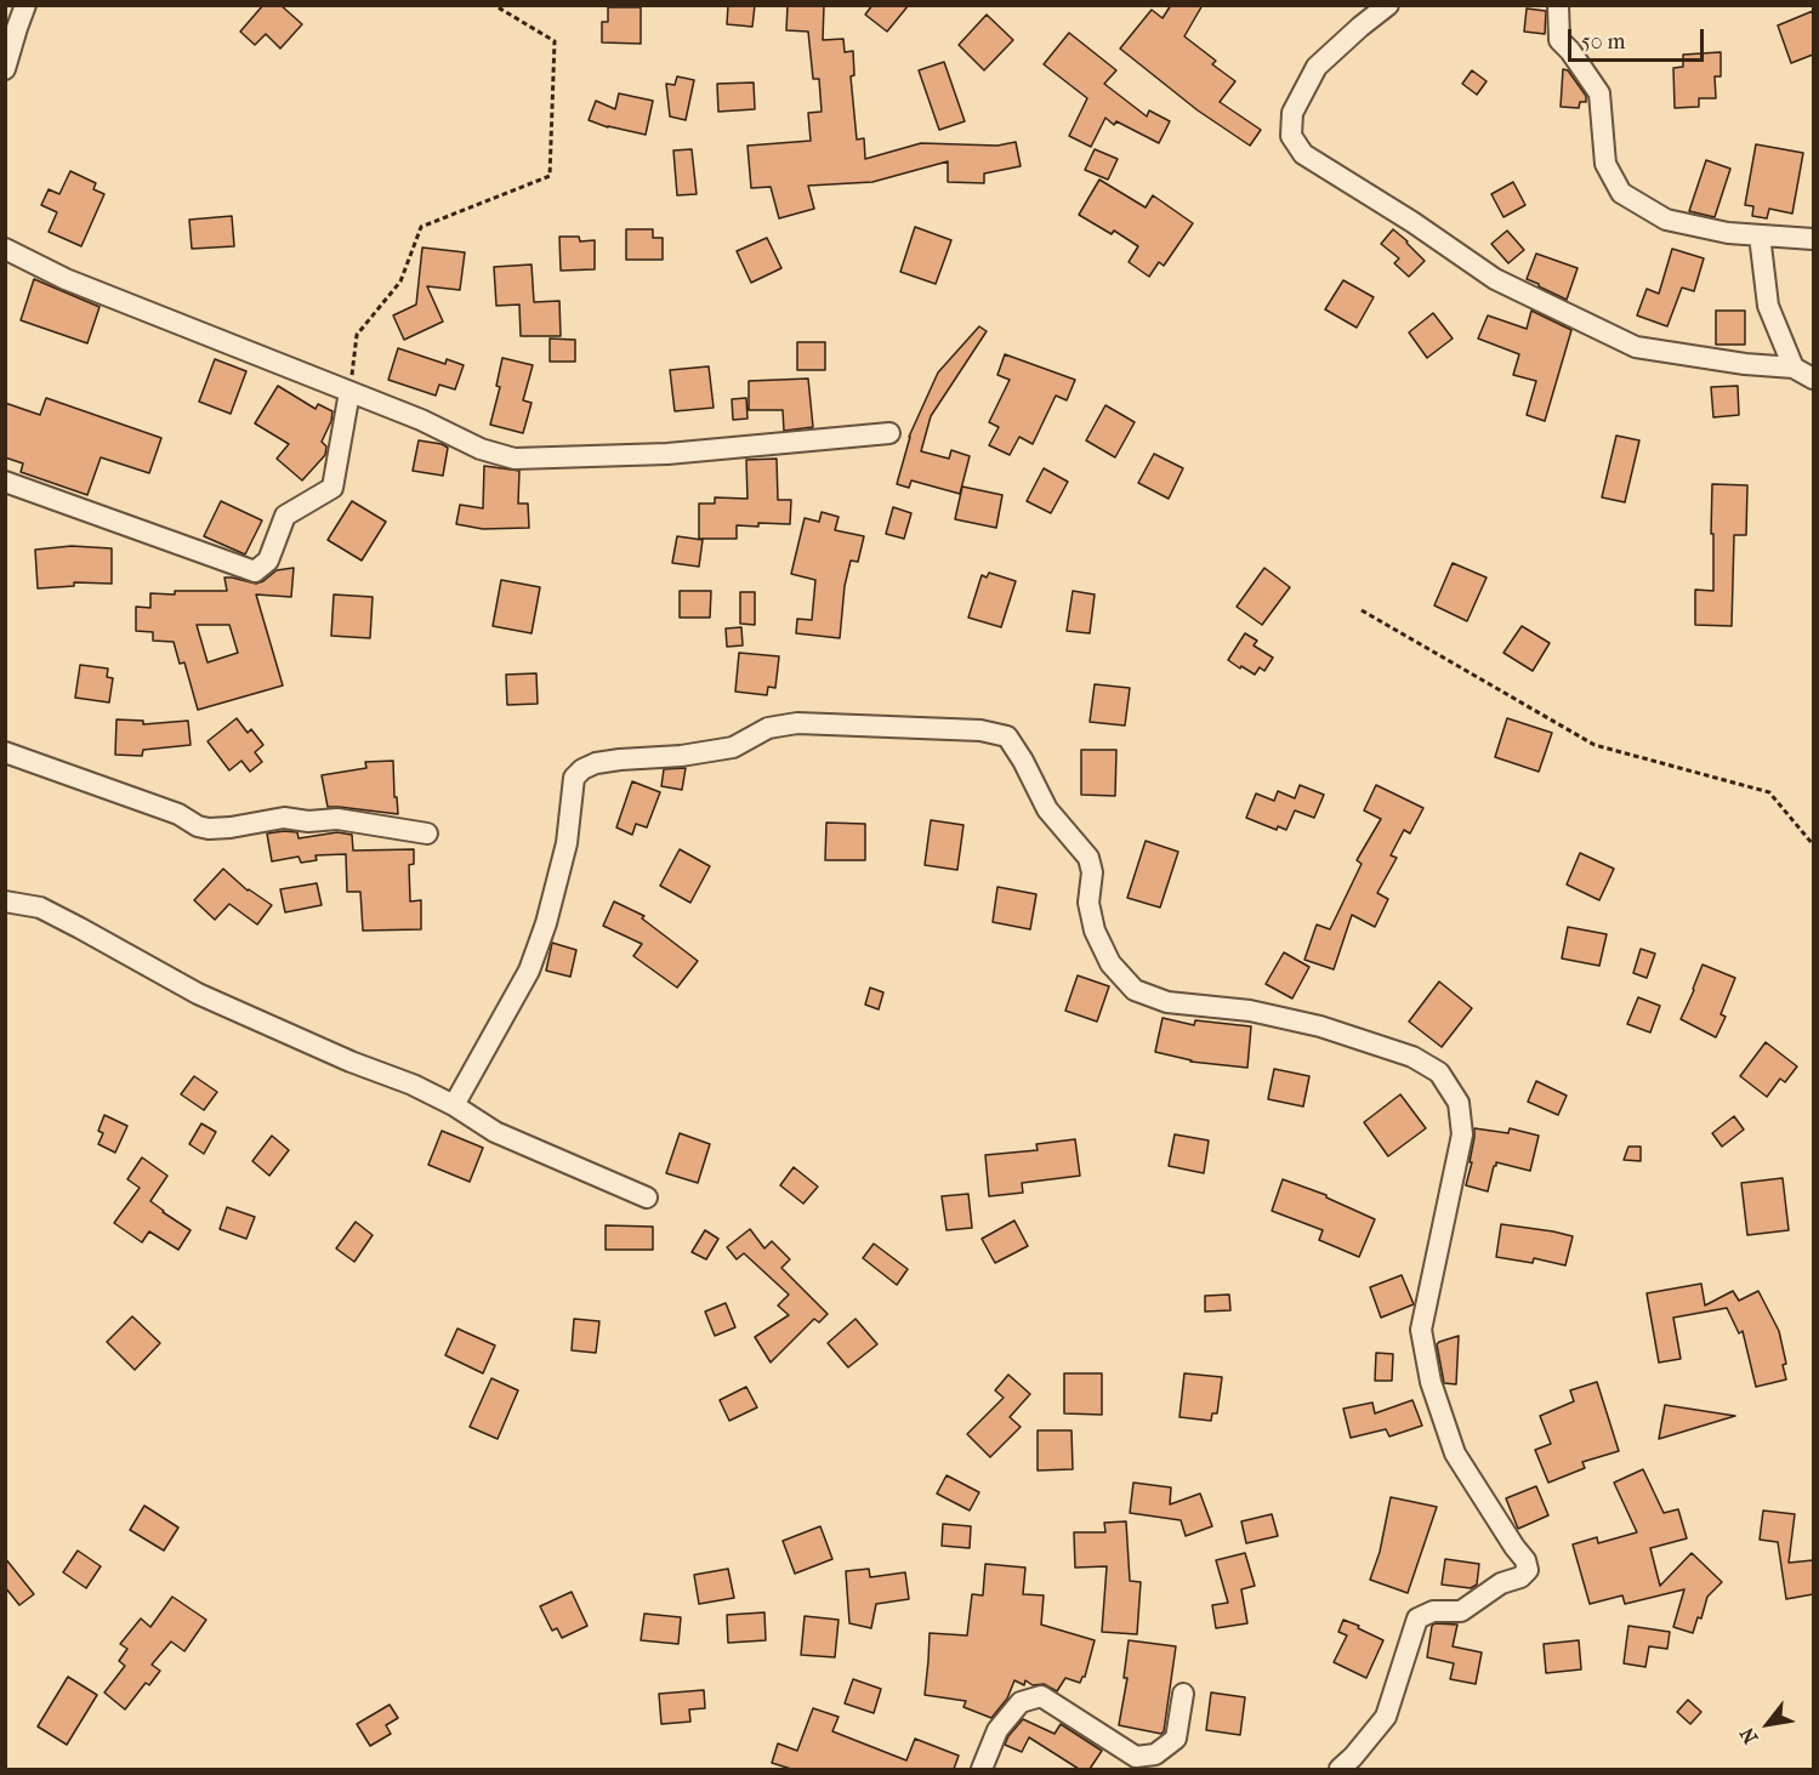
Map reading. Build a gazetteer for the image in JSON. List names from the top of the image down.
{
  "scale_bar": "50 m",
  "north": "bottom left"
}
